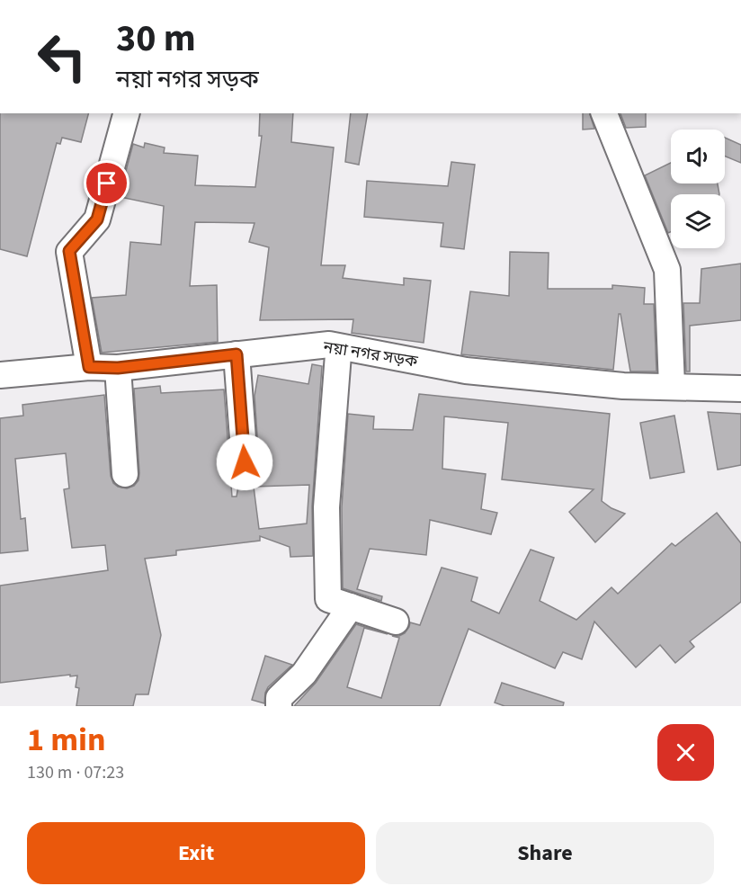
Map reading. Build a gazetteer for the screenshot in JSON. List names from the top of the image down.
{
  "streets": {
    "street": ["নয়া নগর সড়ক"]
  },
  "page": {
    "turn": ["30 m", "নয়া নগর সড়ক"],
    "heading": ["1 min", "130 m · 07:23"],
    "buttons": ["Exit", "Share"]
  }
}
